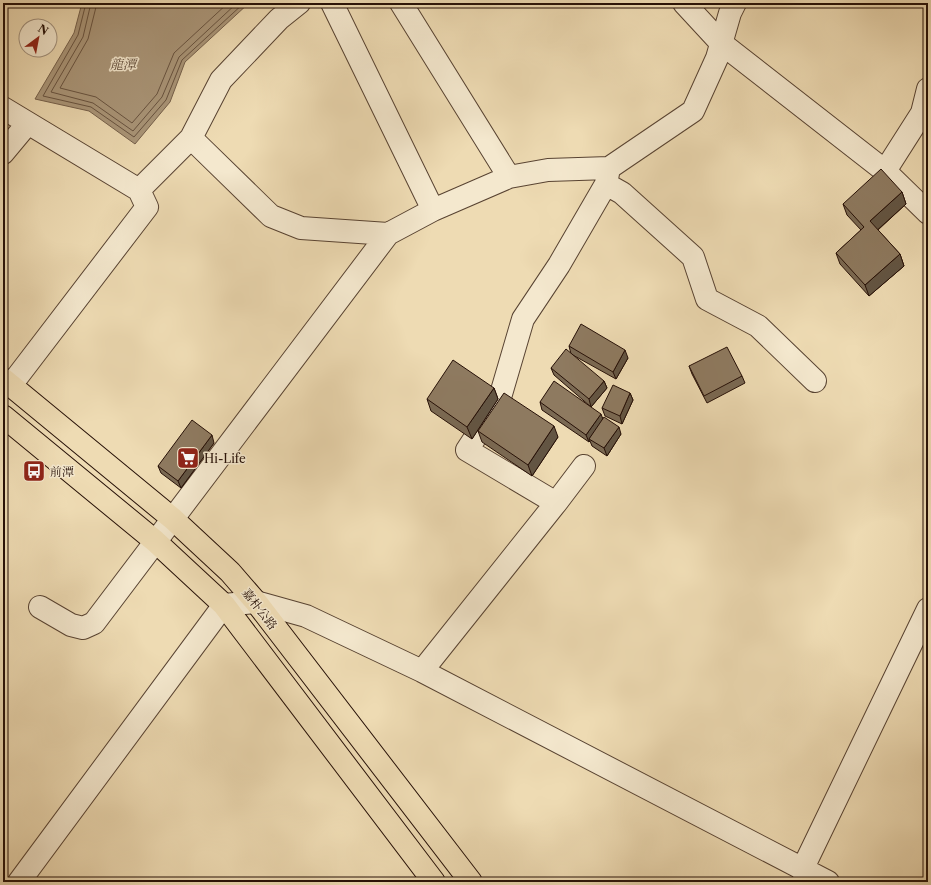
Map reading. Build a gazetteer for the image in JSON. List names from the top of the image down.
{
  "streets": {
    "main road": ["嘉朴公路"]
  },
  "water": ["龍潭"],
  "places": {
    "supermarket": ["Hi-Life"],
    "bus stop": ["前潭"]
  },
  "north": "top right"
}
